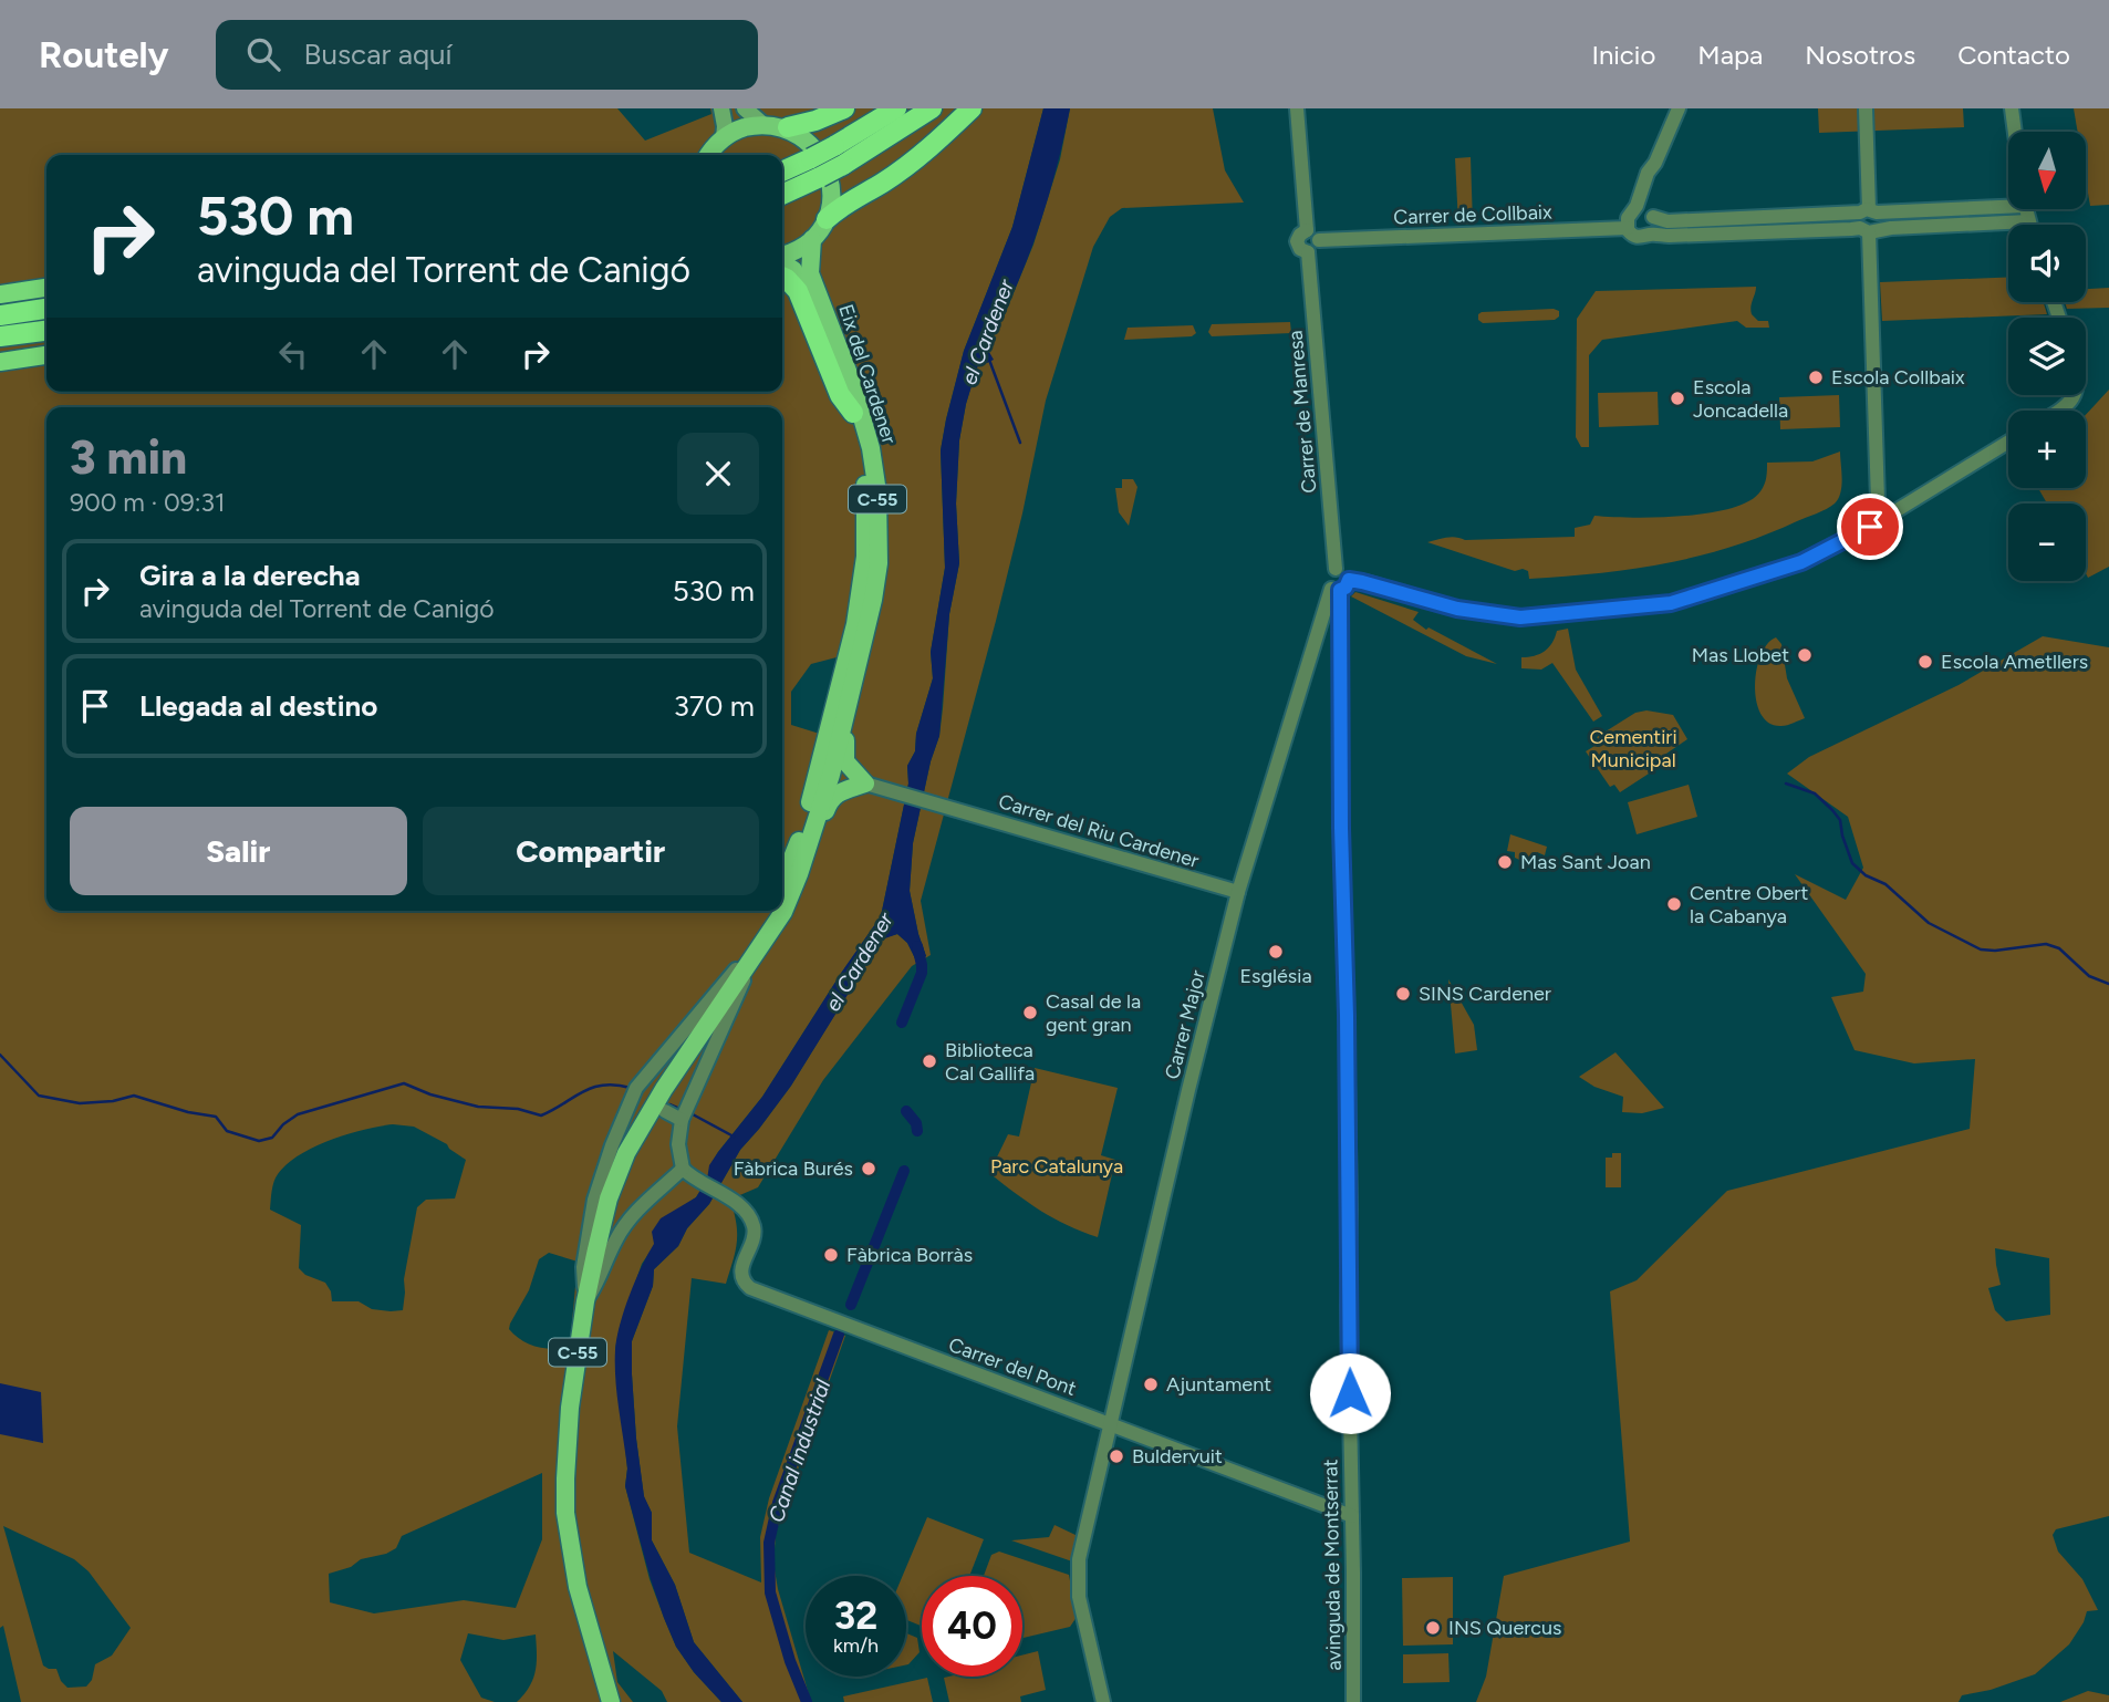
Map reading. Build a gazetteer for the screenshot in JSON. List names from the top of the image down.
{
  "streets": {
    "main road": ["Eix del Cardener", "C-55"],
    "street": [
      "Carrer de Collbaix",
      "Carrer de Manresa",
      "Carrer del Riu Cardener",
      "Carrer Major",
      "Carrer del Pont",
      "avinguda de Montserrat"
    ]
  },
  "crossings": [
    ["Carrer de Collbaix", "Carrer de Manresa"],
    ["Eix del Cardener", "C-55"],
    ["Eix del Cardener", "Carrer del Riu Cardener"],
    ["Carrer de Manresa", "Carrer Major"],
    ["Carrer de Manresa", "avinguda de Montserrat"],
    ["Carrer del Riu Cardener", "Carrer Major"],
    ["Carrer Major", "Carrer del Pont"],
    ["Carrer Major", "avinguda de Montserrat"],
    ["Carrer del Pont", "avinguda de Montserrat"]
  ],
  "water": ["el Cardener", "Canal industrial"],
  "parks": ["Cementiri Municipal", "Parc Catalunya"],
  "places": [
    "Escola Collbaix",
    "Escola Joncadella",
    "Mas Llobet",
    "Escola Ametllers",
    "Mas Sant Joan",
    "Centre Obert la Cabanya",
    "Església",
    "SINS Cardener",
    "Casal de la gent gran",
    "Biblioteca Cal Gallifa",
    "Fàbrica Burés",
    "Fàbrica Borràs",
    "Ajuntament",
    "Buldervuit",
    "INS Quercus"
  ],
  "north": "bottom",
  "page": {
    "header": "Routely",
    "search": "Buscar aquí",
    "nav": [
      "Inicio",
      "Mapa",
      "Nosotros",
      "Contacto"
    ],
    "map_buttons": ["+", "−"],
    "turn": ["530 m", "avinguda del Torrent de Canigó"],
    "heading": ["3 min", "900 m · 09:31"],
    "list": [
      {
        "name": "Gira a la derecha",
        "note": "avinguda del Torrent de Canigó",
        "value": "530 m"
      },
      {
        "name": "Llegada al destino",
        "value": "370 m"
      }
    ],
    "buttons": ["Salir", "Compartir"],
    "speed": "32 km/h",
    "limit": "40"
  }
}
